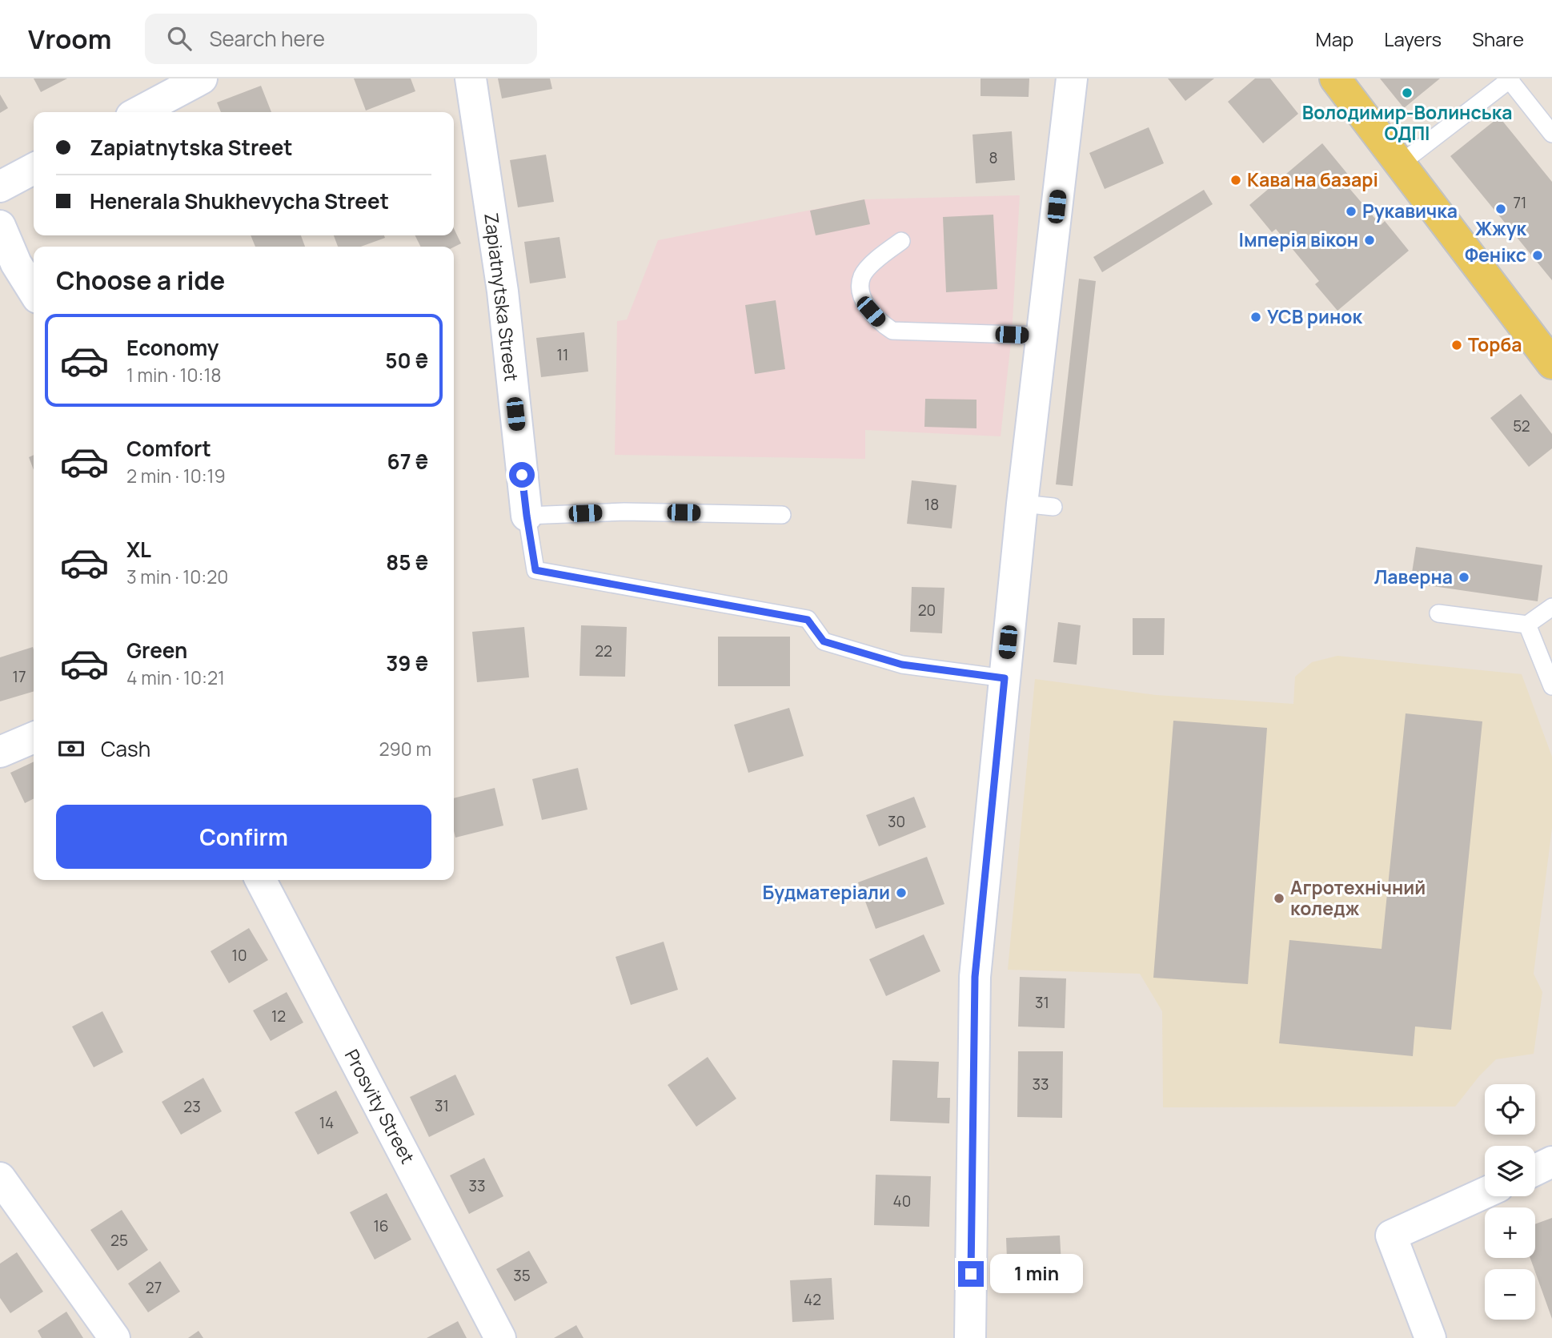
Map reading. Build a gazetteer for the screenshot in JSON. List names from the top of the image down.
{
  "streets": {
    "street": ["Zapiatnytska Street", "Prosvity Street"]
  },
  "places": [
    "Володимир-Волинська ОДПІ",
    "Кава на базарі",
    "Жжук",
    "Рукавичка",
    "Імперія вікон",
    "Фенікс",
    "УСВ ринок",
    "Торба",
    "Лаверна",
    "Будматеріали",
    "Агротехнічний коледж"
  ],
  "house_numbers": [
    "8",
    "71",
    "11",
    "52",
    "18",
    "20",
    "22",
    "17",
    "30",
    "10",
    "31",
    "12",
    "33",
    "31",
    "23",
    "14",
    "33",
    "40",
    "16",
    "25",
    "35",
    "27",
    "42"
  ],
  "page": {
    "header": "Vroom",
    "search": "Search here",
    "nav": ["Map", "Layers", "Share"],
    "banner": ["Zapiatnytska Street", "Henerala Shukhevycha Street"],
    "heading": "Choose a ride",
    "list": [
      {
        "name": "Economy",
        "note": "1 min · 10:18",
        "value": "50 ₴"
      },
      {
        "name": "Comfort",
        "note": "2 min · 10:19",
        "value": "67 ₴"
      },
      {
        "name": "XL",
        "note": "3 min · 10:20",
        "value": "85 ₴"
      },
      {
        "name": "Green",
        "note": "4 min · 10:21",
        "value": "39 ₴"
      }
    ],
    "pay": ["Cash", "290 m"],
    "buttons": "Confirm",
    "map_buttons": ["+", "−"],
    "bubble": "1 min"
  }
}
